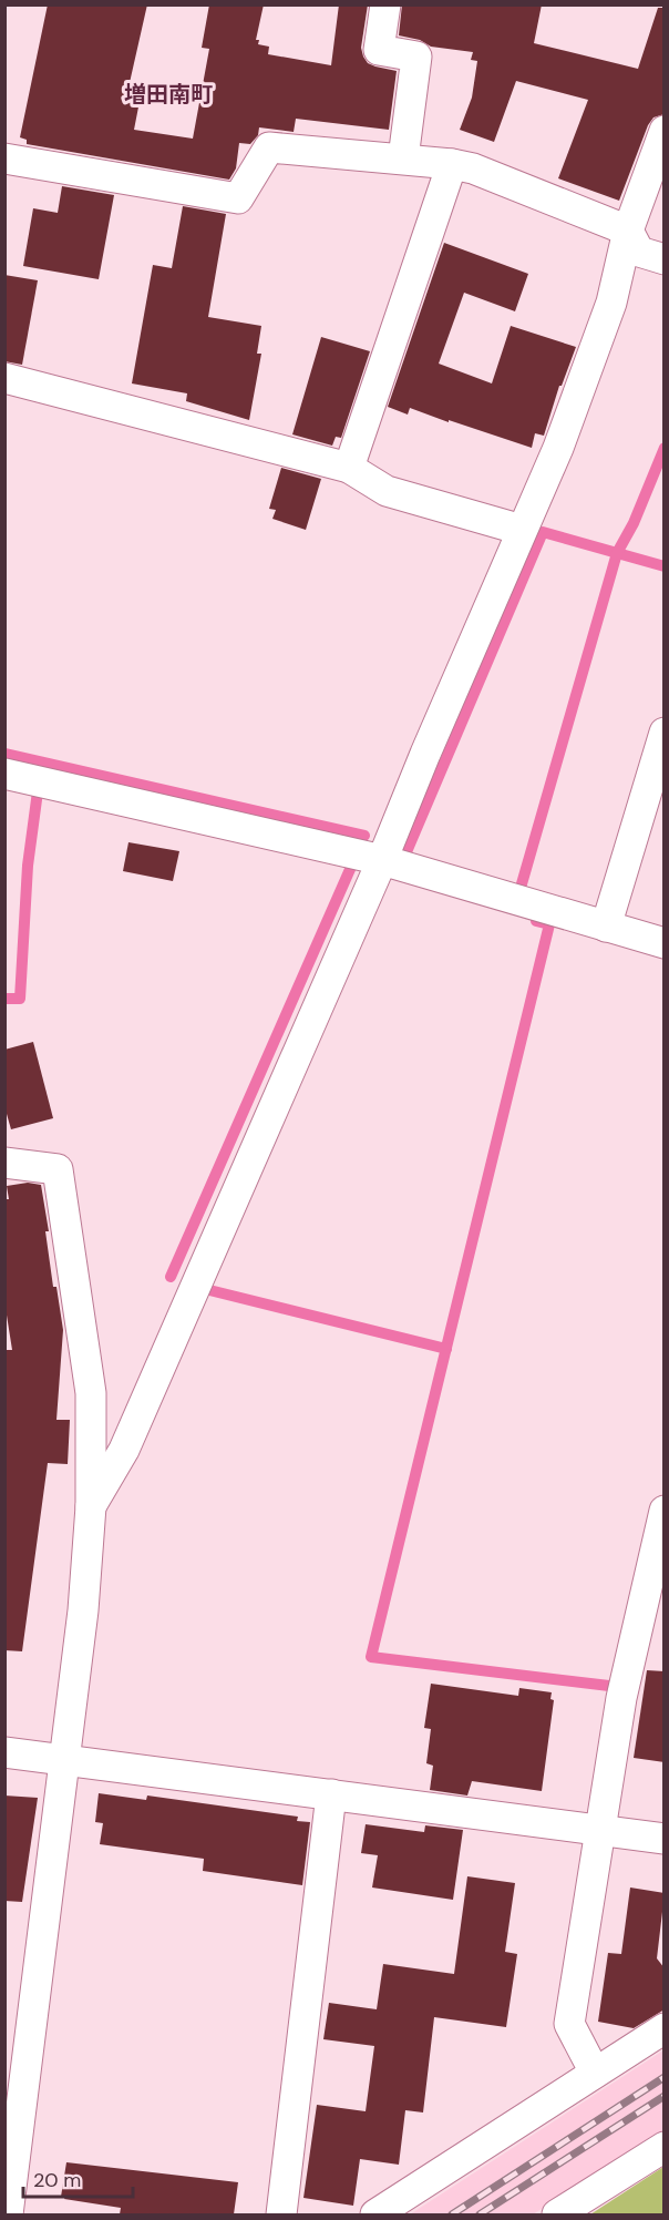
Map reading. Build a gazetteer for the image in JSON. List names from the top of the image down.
{
  "districts": ["増田南町"],
  "scale_bar": "20 m"
}
